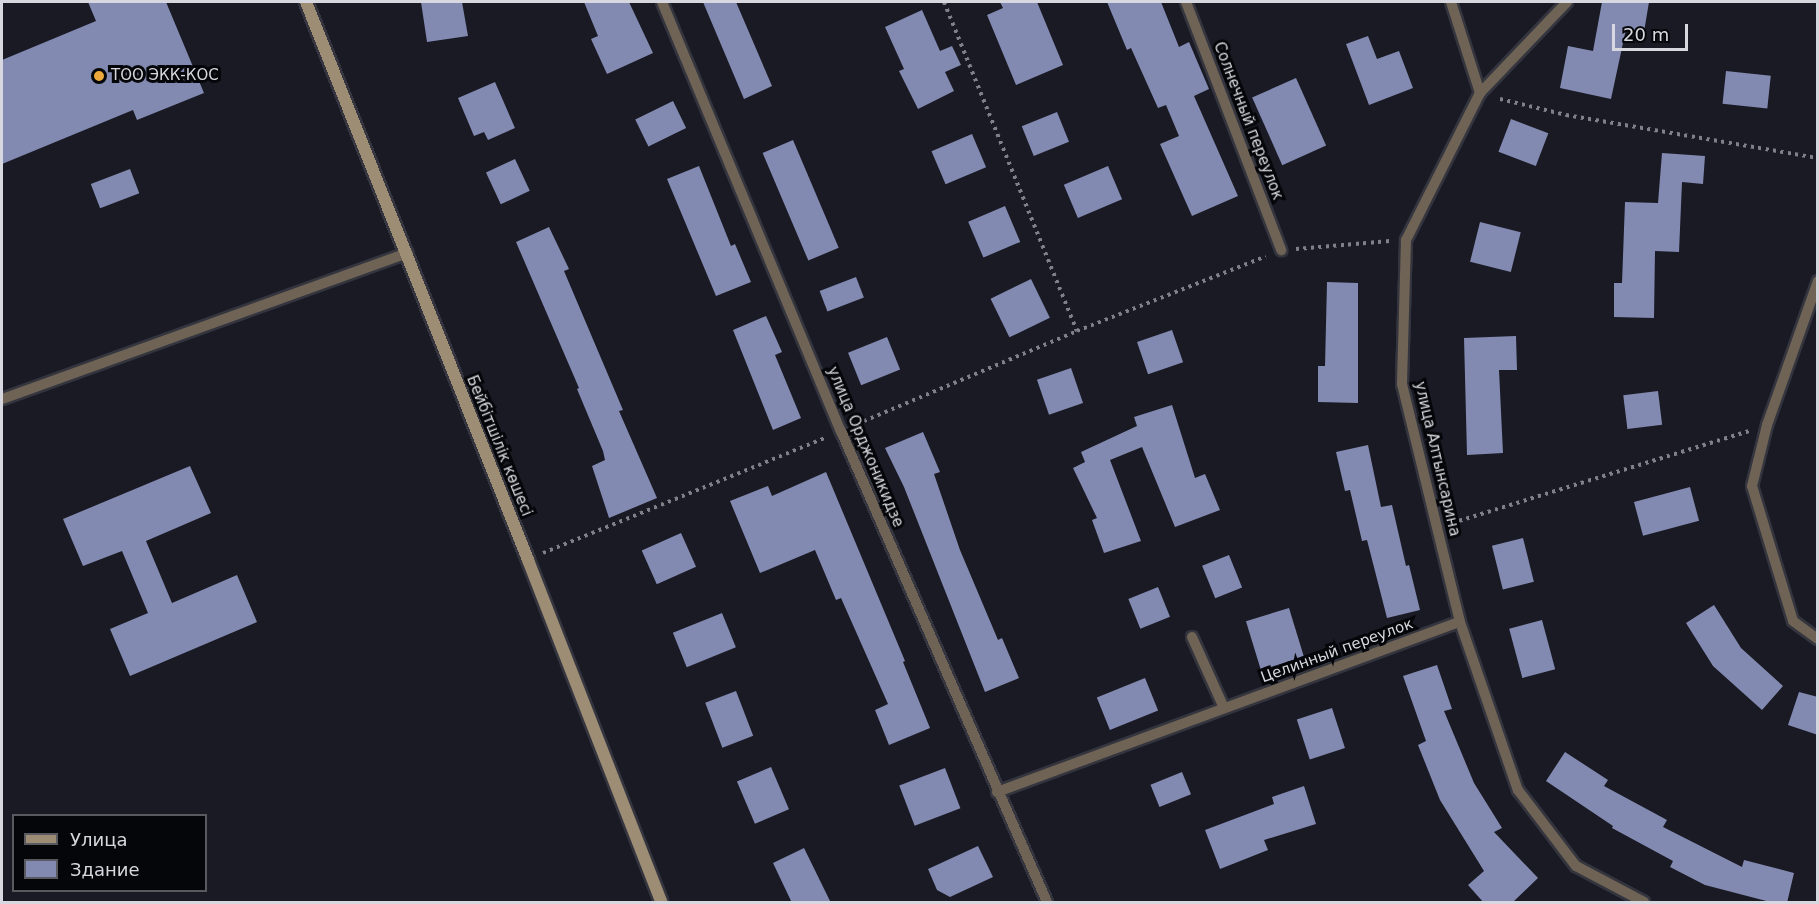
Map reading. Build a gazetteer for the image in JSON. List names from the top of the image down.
{
  "streets": {
    "street": ["Бейбітшілік көшесі"],
    "lane": [
      "Солнечный переулок",
      "улица Орджоникидзе",
      "улица Алтынсарина",
      "Целинный переулок"
    ]
  },
  "crossings": [
    ["улица Орджоникидзе", "Целинный переулок"],
    ["улица Алтынсарина", "Целинный переулок"]
  ],
  "places": ["ТОО ЭКК-КОС"],
  "legend": ["Улица", "Здание"],
  "scale_bar": "20 m"
}
